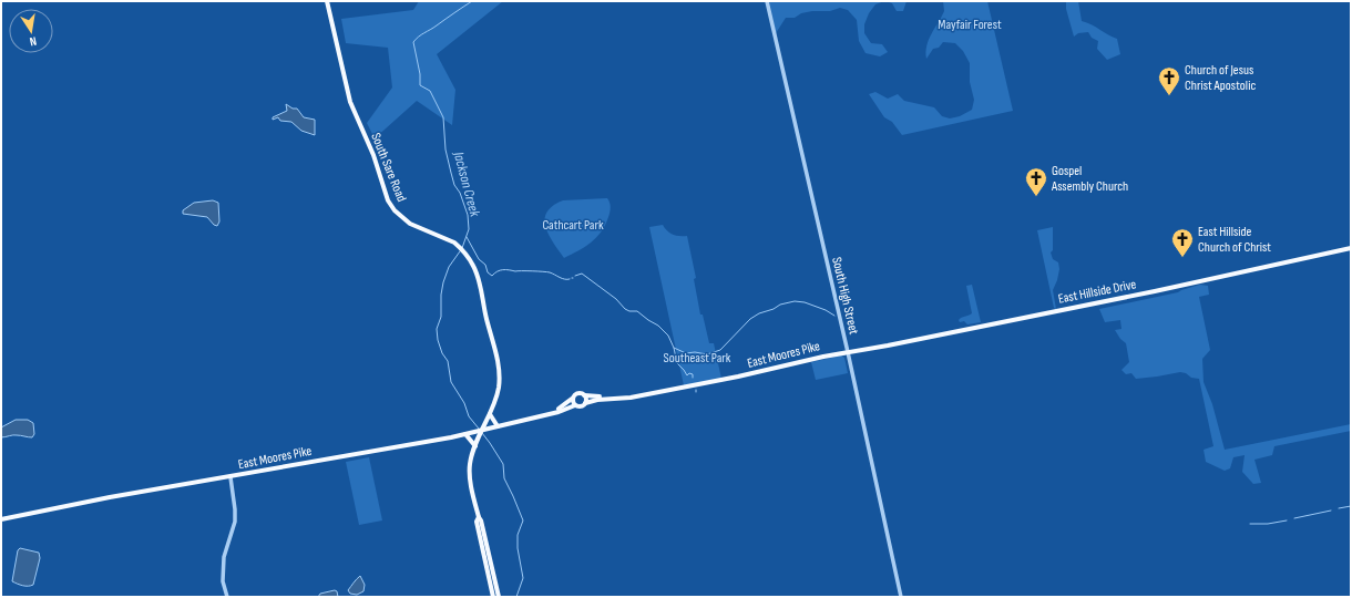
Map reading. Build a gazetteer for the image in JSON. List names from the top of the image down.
{
  "streets": {
    "main road": ["South Sare Road", "East Hillside Drive", "East Moores Pike"],
    "street": ["South High Street"]
  },
  "crossings": [
    ["South Sare Road", "East Moores Pike"],
    ["East Hillside Drive", "South High Street"],
    ["East Hillside Drive", "East Moores Pike"],
    ["South High Street", "East Moores Pike"]
  ],
  "water": ["Jackson Creek"],
  "parks": ["Mayfair Forest", "Cathcart Park", "Southeast Park"],
  "places": {
    "church": ["Church of Jesus Christ Apostolic", "Gospel Assembly Church", "East Hillside Church of Christ"]
  },
  "north": "bottom"
}
